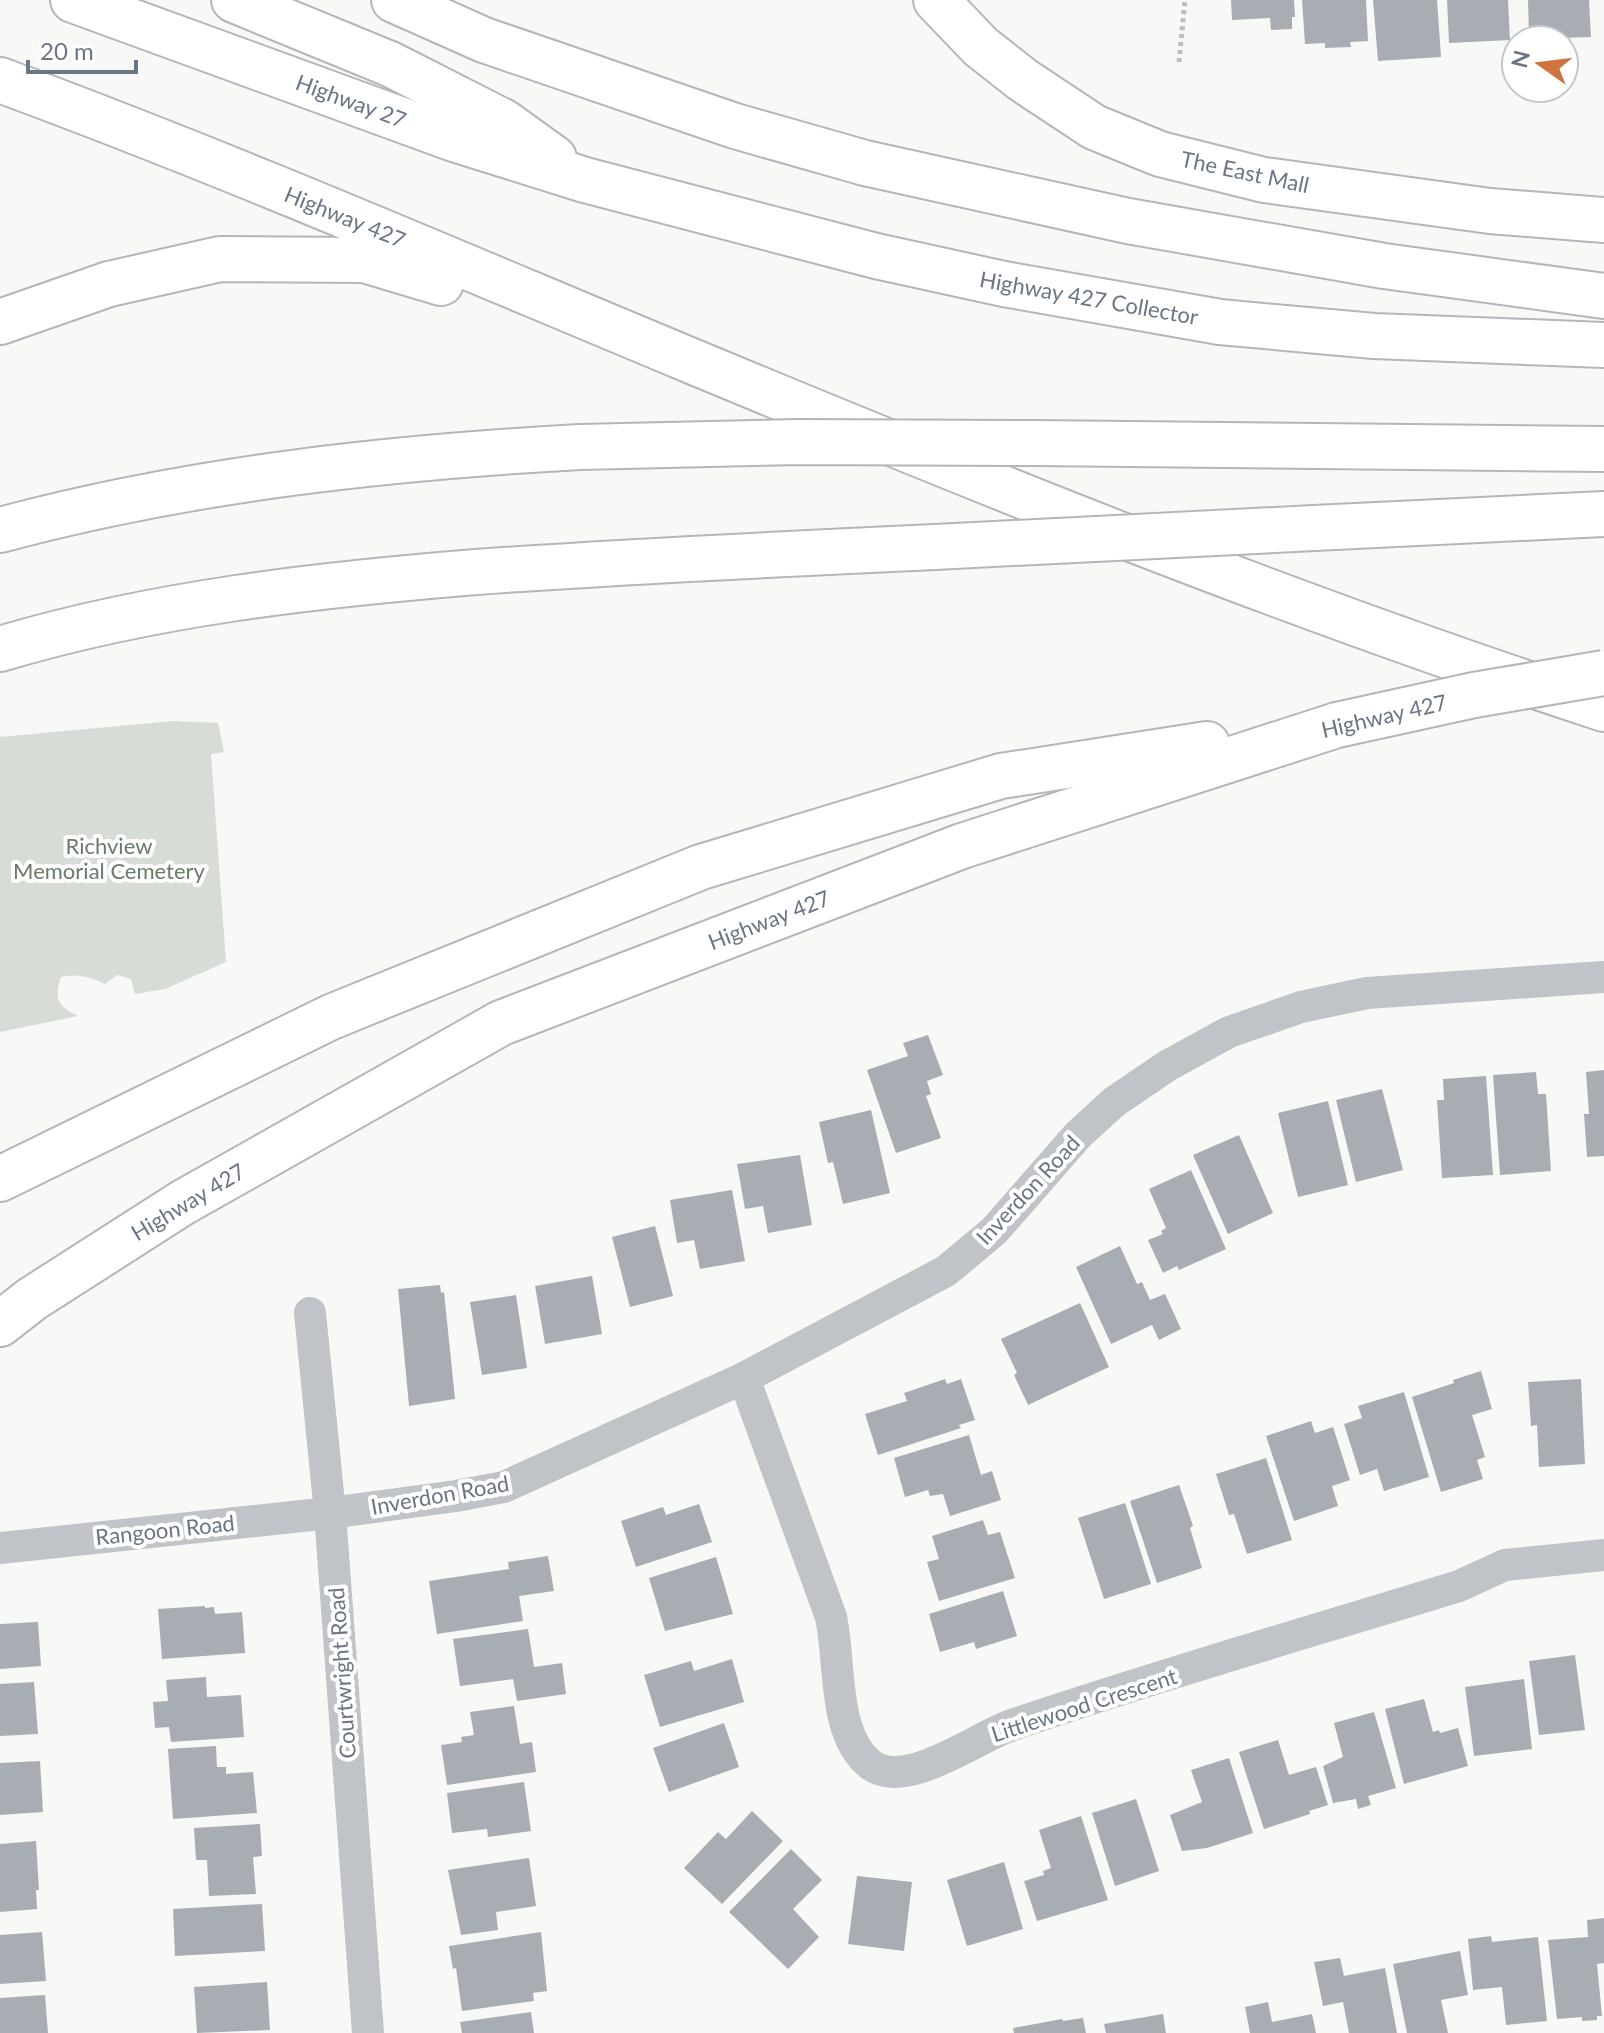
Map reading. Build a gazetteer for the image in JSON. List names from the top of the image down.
{
  "streets": {
    "main road": [
      "Highway 27",
      "The East Mall",
      "Highway 427",
      "Highway 427 Collector"
    ],
    "street": [
      "Inverdon Road",
      "Rangoon Road",
      "Courtwright Road",
      "Littlewood Crescent"
    ]
  },
  "crossings": [
    ["Highway 27", "Highway 427 Collector"],
    ["Inverdon Road", "Rangoon Road"],
    ["Inverdon Road", "Courtwright Road"],
    ["Inverdon Road", "Littlewood Crescent"],
    ["Rangoon Road", "Courtwright Road"]
  ],
  "parks": ["Richview Memorial Cemetery"],
  "scale_bar": "20 m",
  "north": "left"
}
